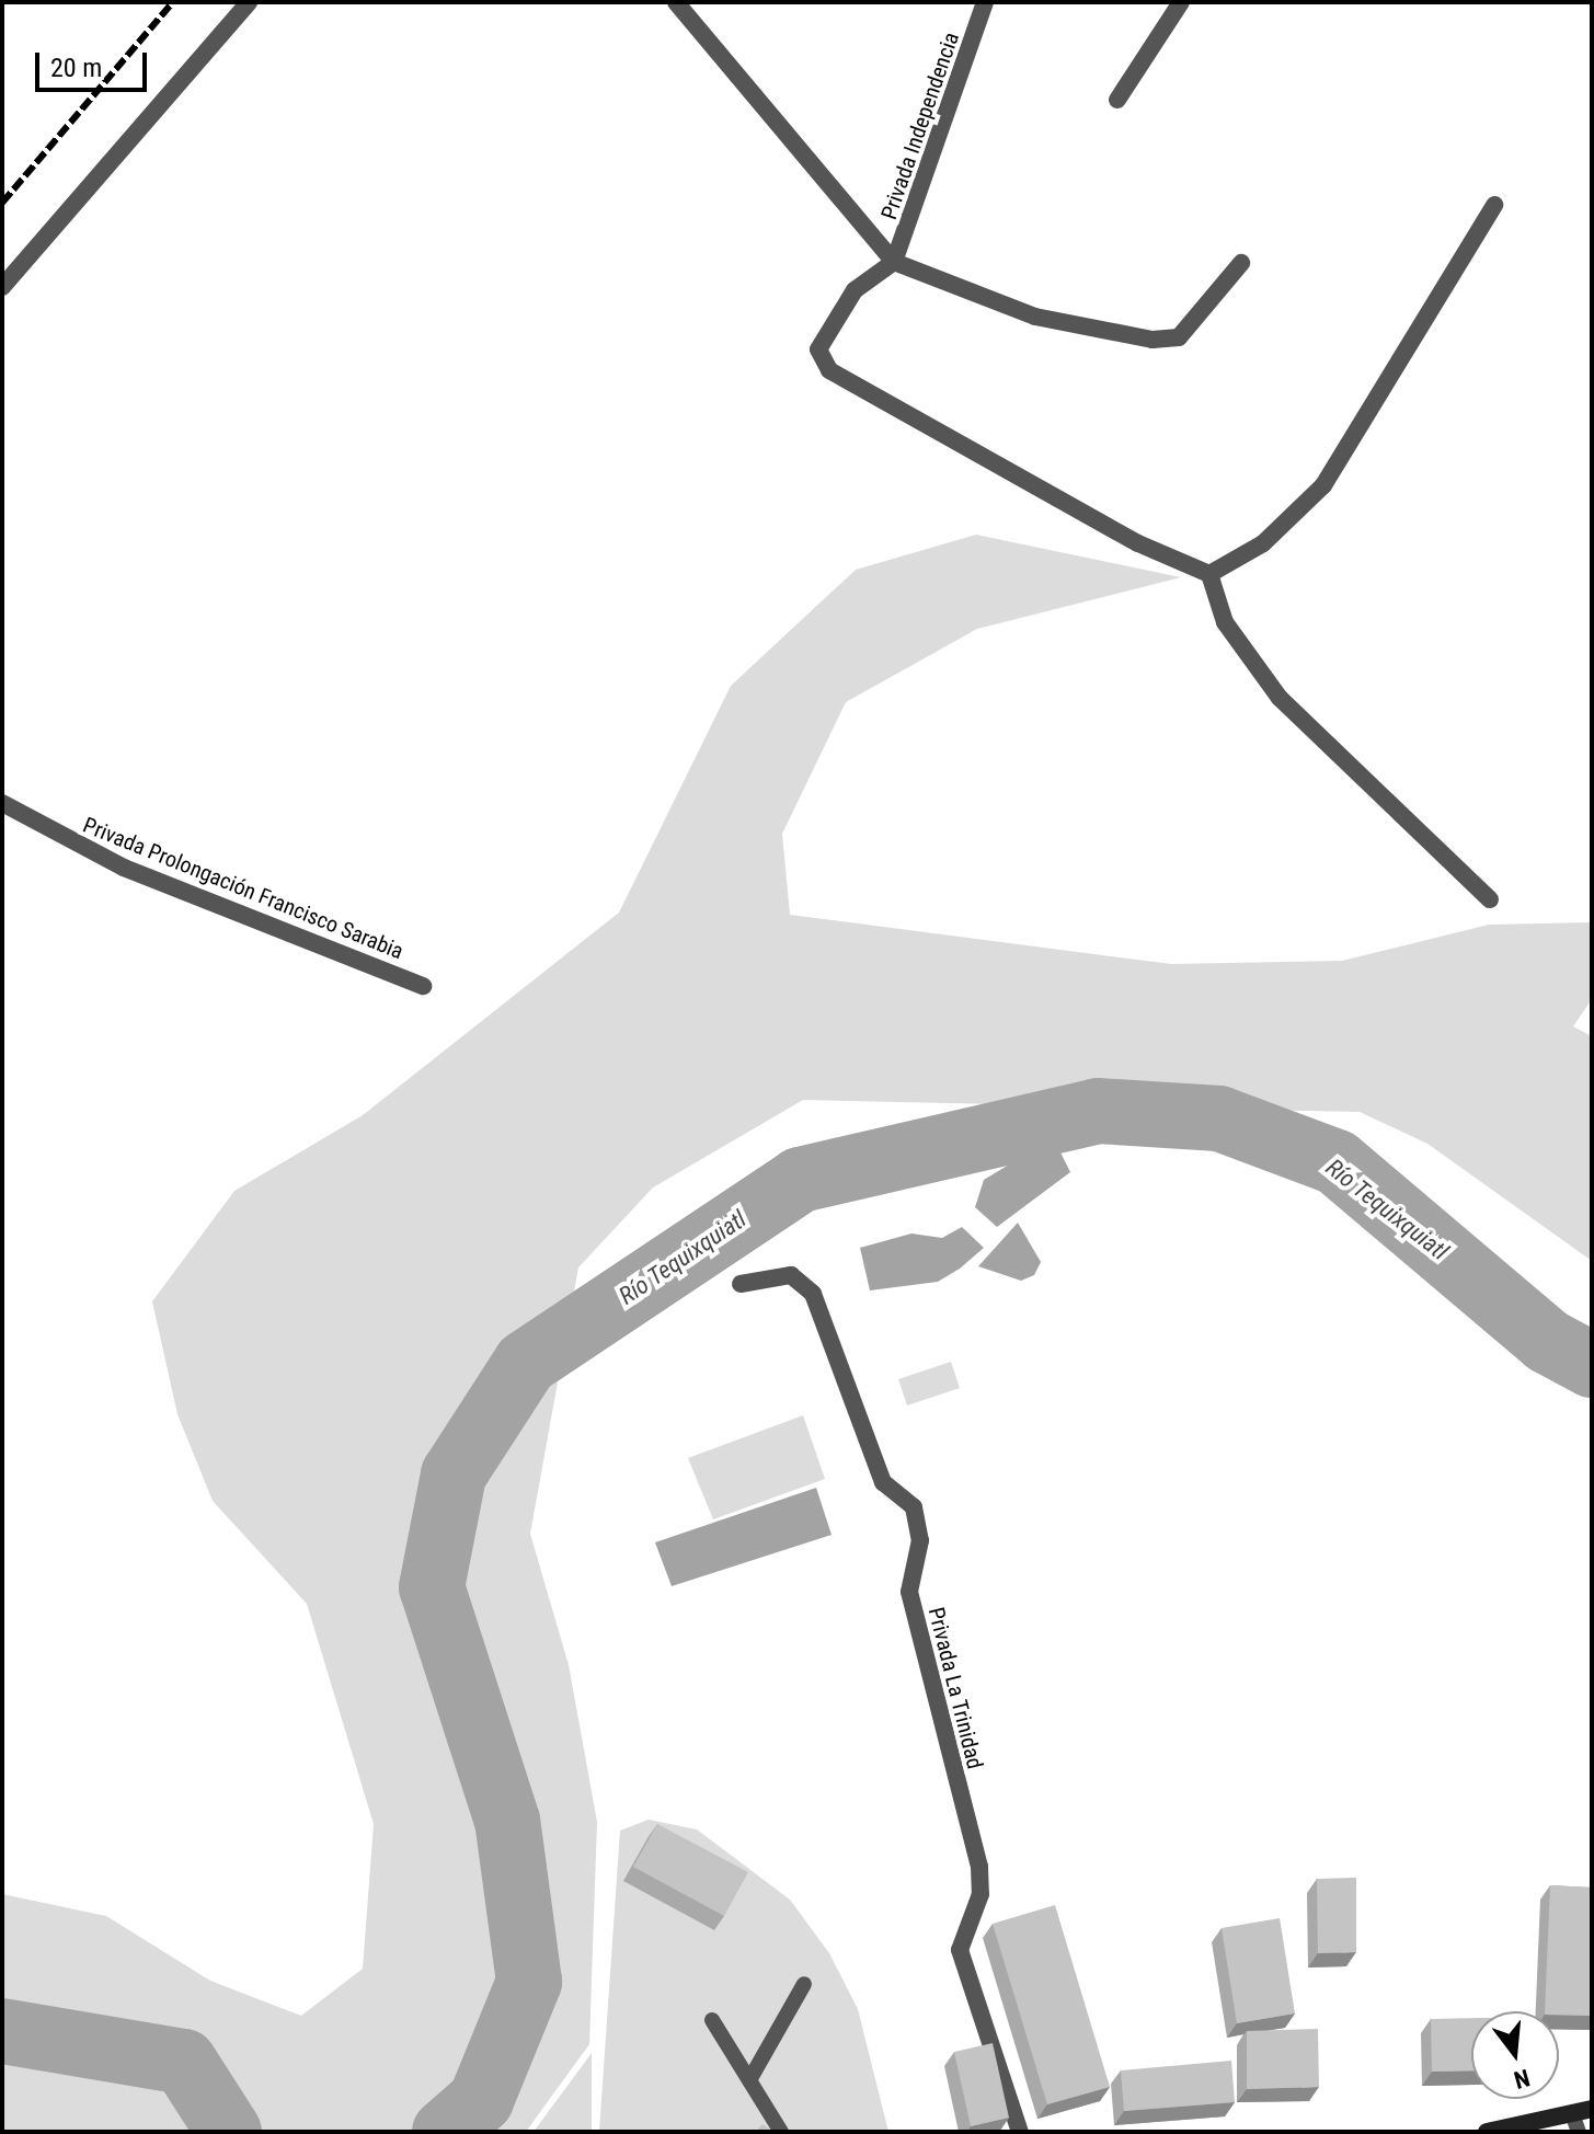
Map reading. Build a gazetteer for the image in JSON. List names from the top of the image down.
{
  "streets": {
    "street": ["Privada Independencia", "Privada Prolongación Francisco Sarabia", "Privada La Trinidad"]
  },
  "water": ["Río Tequixquiatl"],
  "scale_bar": "20 m",
  "north": "bottom"
}
